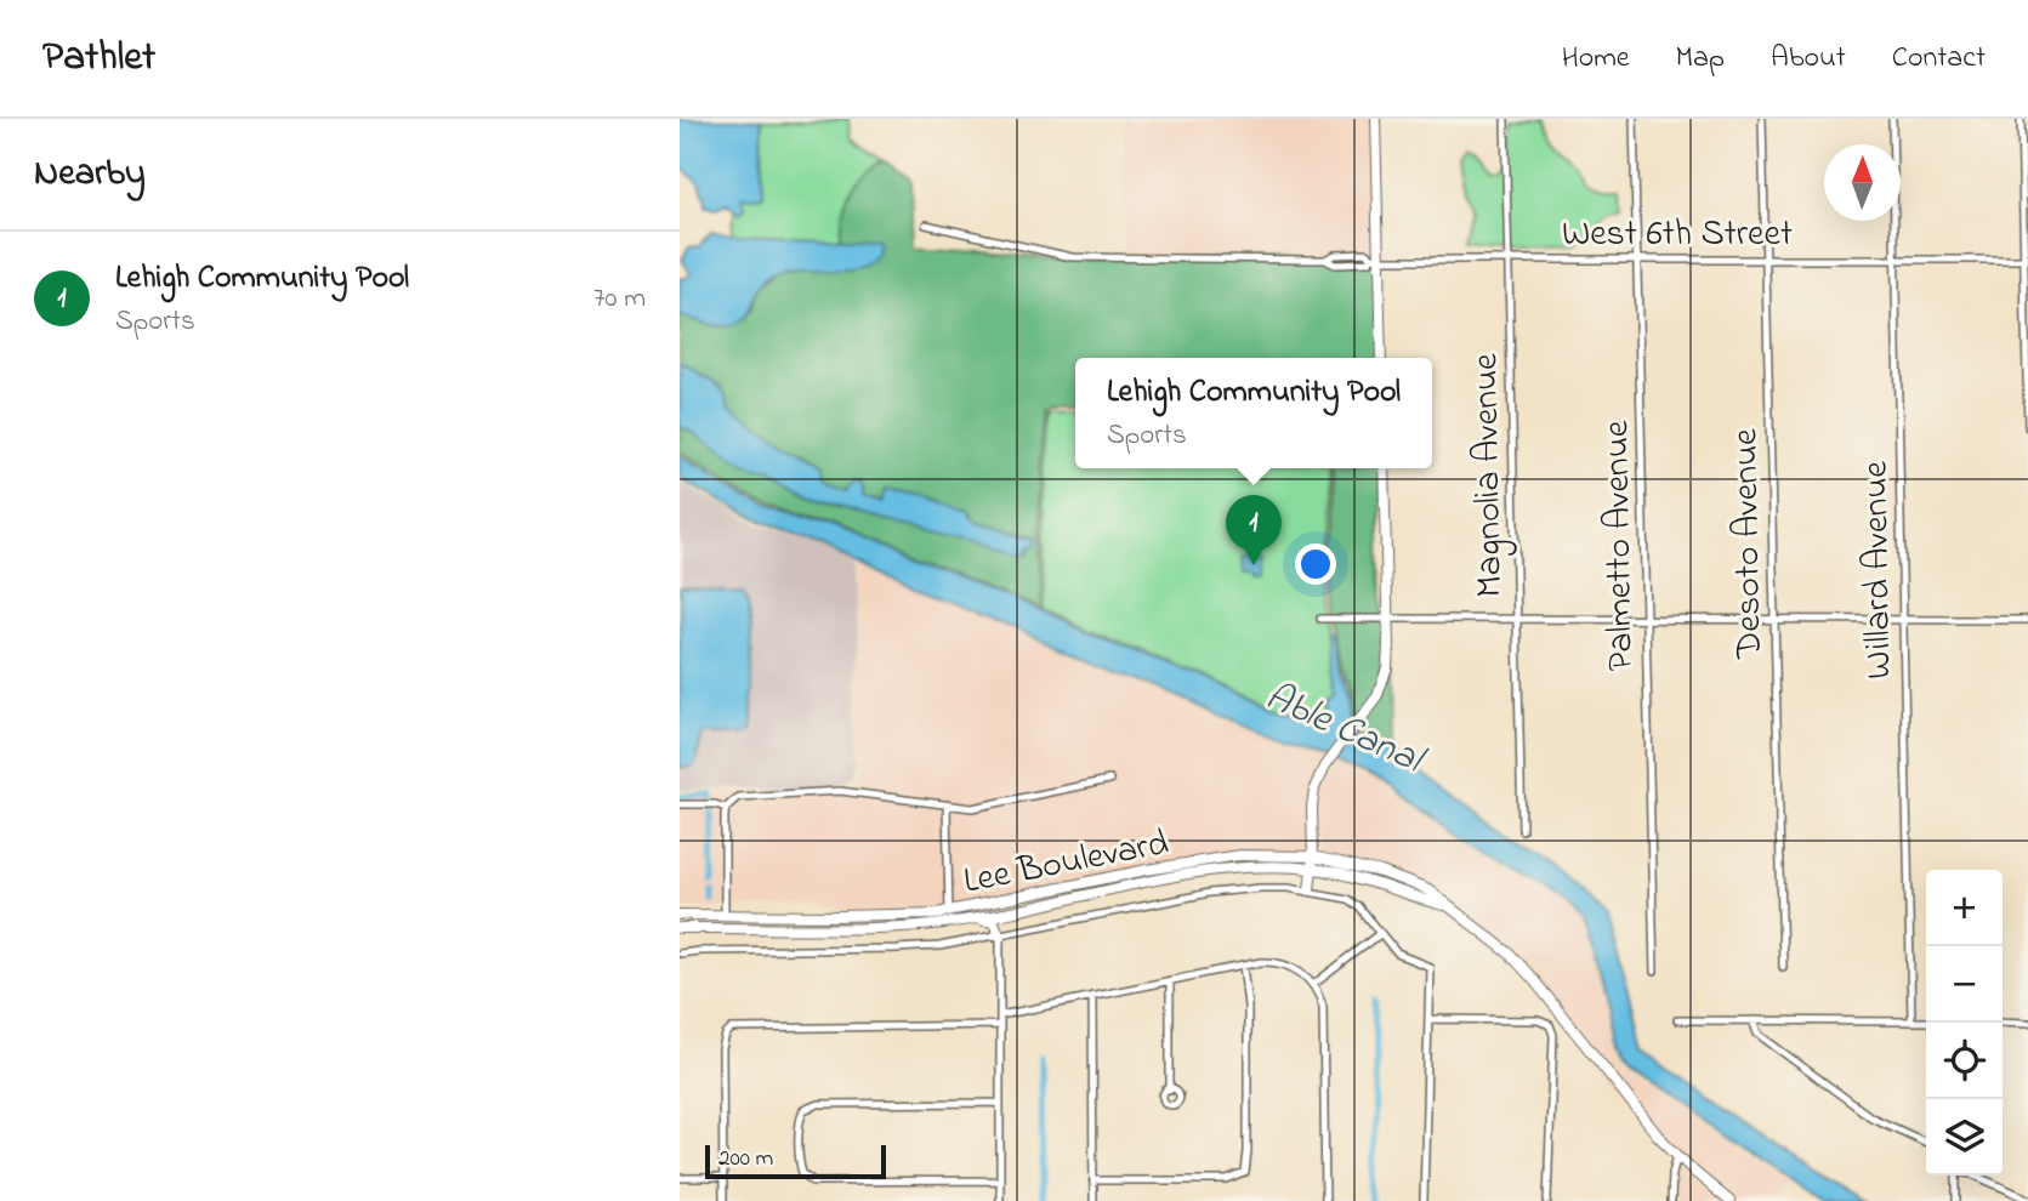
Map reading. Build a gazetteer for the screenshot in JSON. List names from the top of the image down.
{
  "streets": {
    "main road": ["Lee Boulevard"],
    "street": [
      "West 6th Street",
      "Magnolia Avenue",
      "Desoto Avenue",
      "Palmetto Avenue",
      "Willard Avenue"
    ]
  },
  "crossings": [
    ["West 6th Street", "Magnolia Avenue"],
    ["West 6th Street", "Desoto Avenue"],
    ["West 6th Street", "Palmetto Avenue"],
    ["West 6th Street", "Willard Avenue"]
  ],
  "water": ["Able Canal"],
  "scale_bar": "200 m",
  "north": "top",
  "page": {
    "header": "Pathlet",
    "nav": [
      "Home",
      "Map",
      "About",
      "Contact"
    ],
    "heading": "Nearby",
    "list": [
      {
        "mark": "1",
        "name": "Lehigh Community Pool",
        "note": "Sports",
        "value": "70 m"
      }
    ],
    "popup": ["Lehigh Community Pool", "Sports"],
    "pins": "1",
    "map_buttons": ["+", "−"],
    "scale": "200 m"
  }
}
